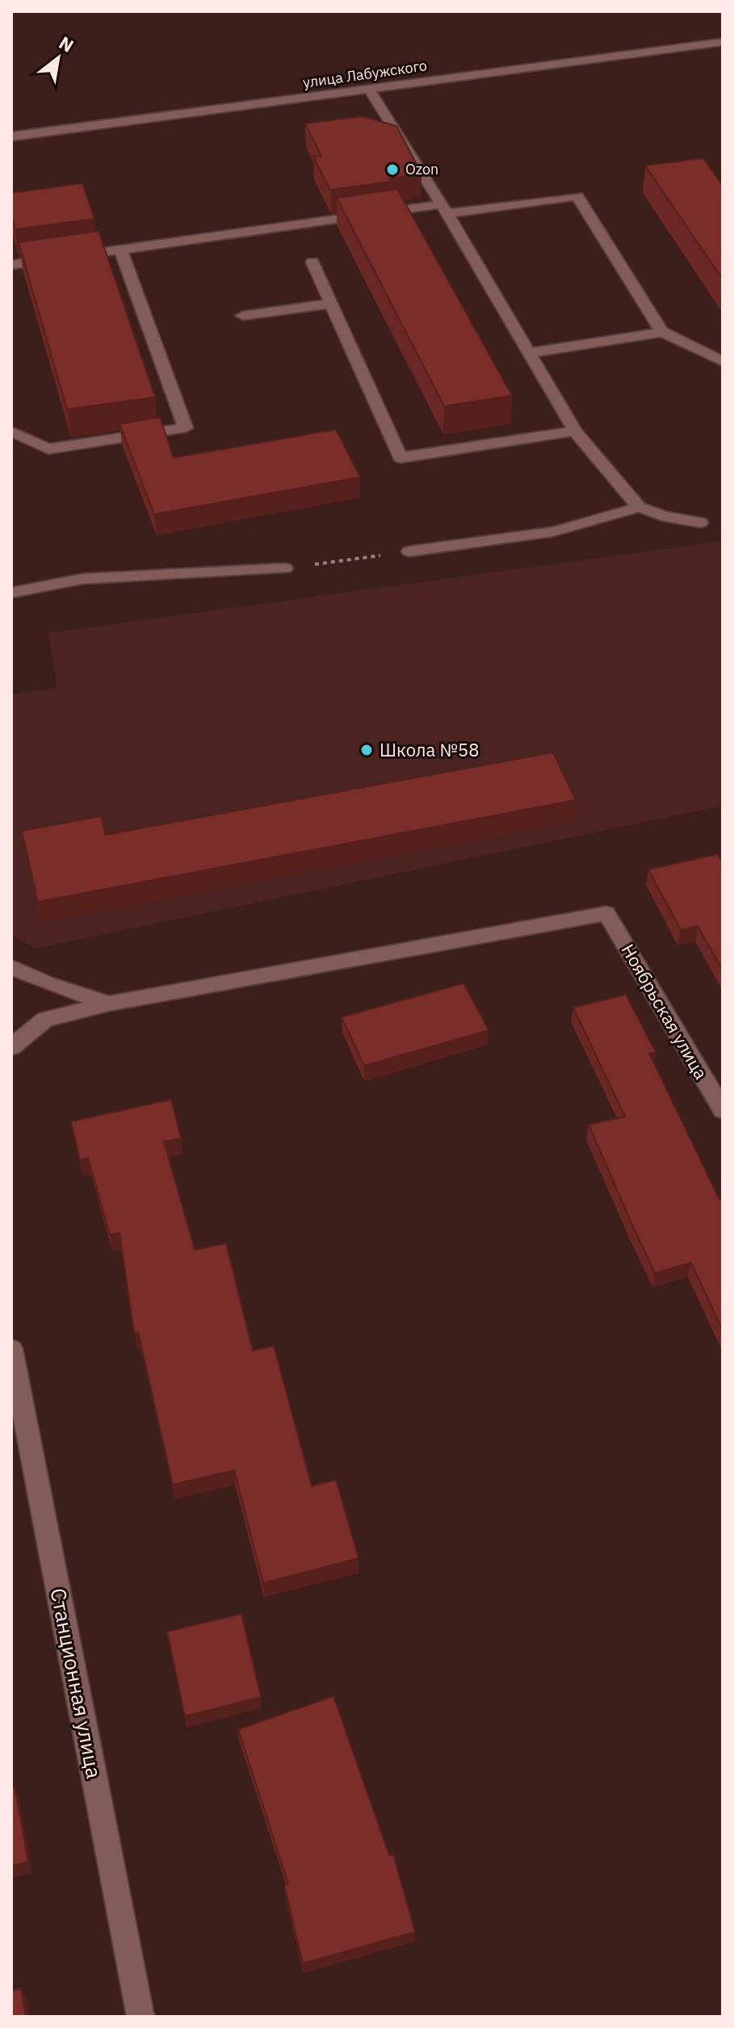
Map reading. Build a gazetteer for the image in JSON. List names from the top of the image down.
{
  "streets": {
    "street": ["улица Лабужского", "Ноябрьская улица", "Станционная улица"]
  },
  "places": ["Ozon", "Школа №58"],
  "north": "top right"
}
